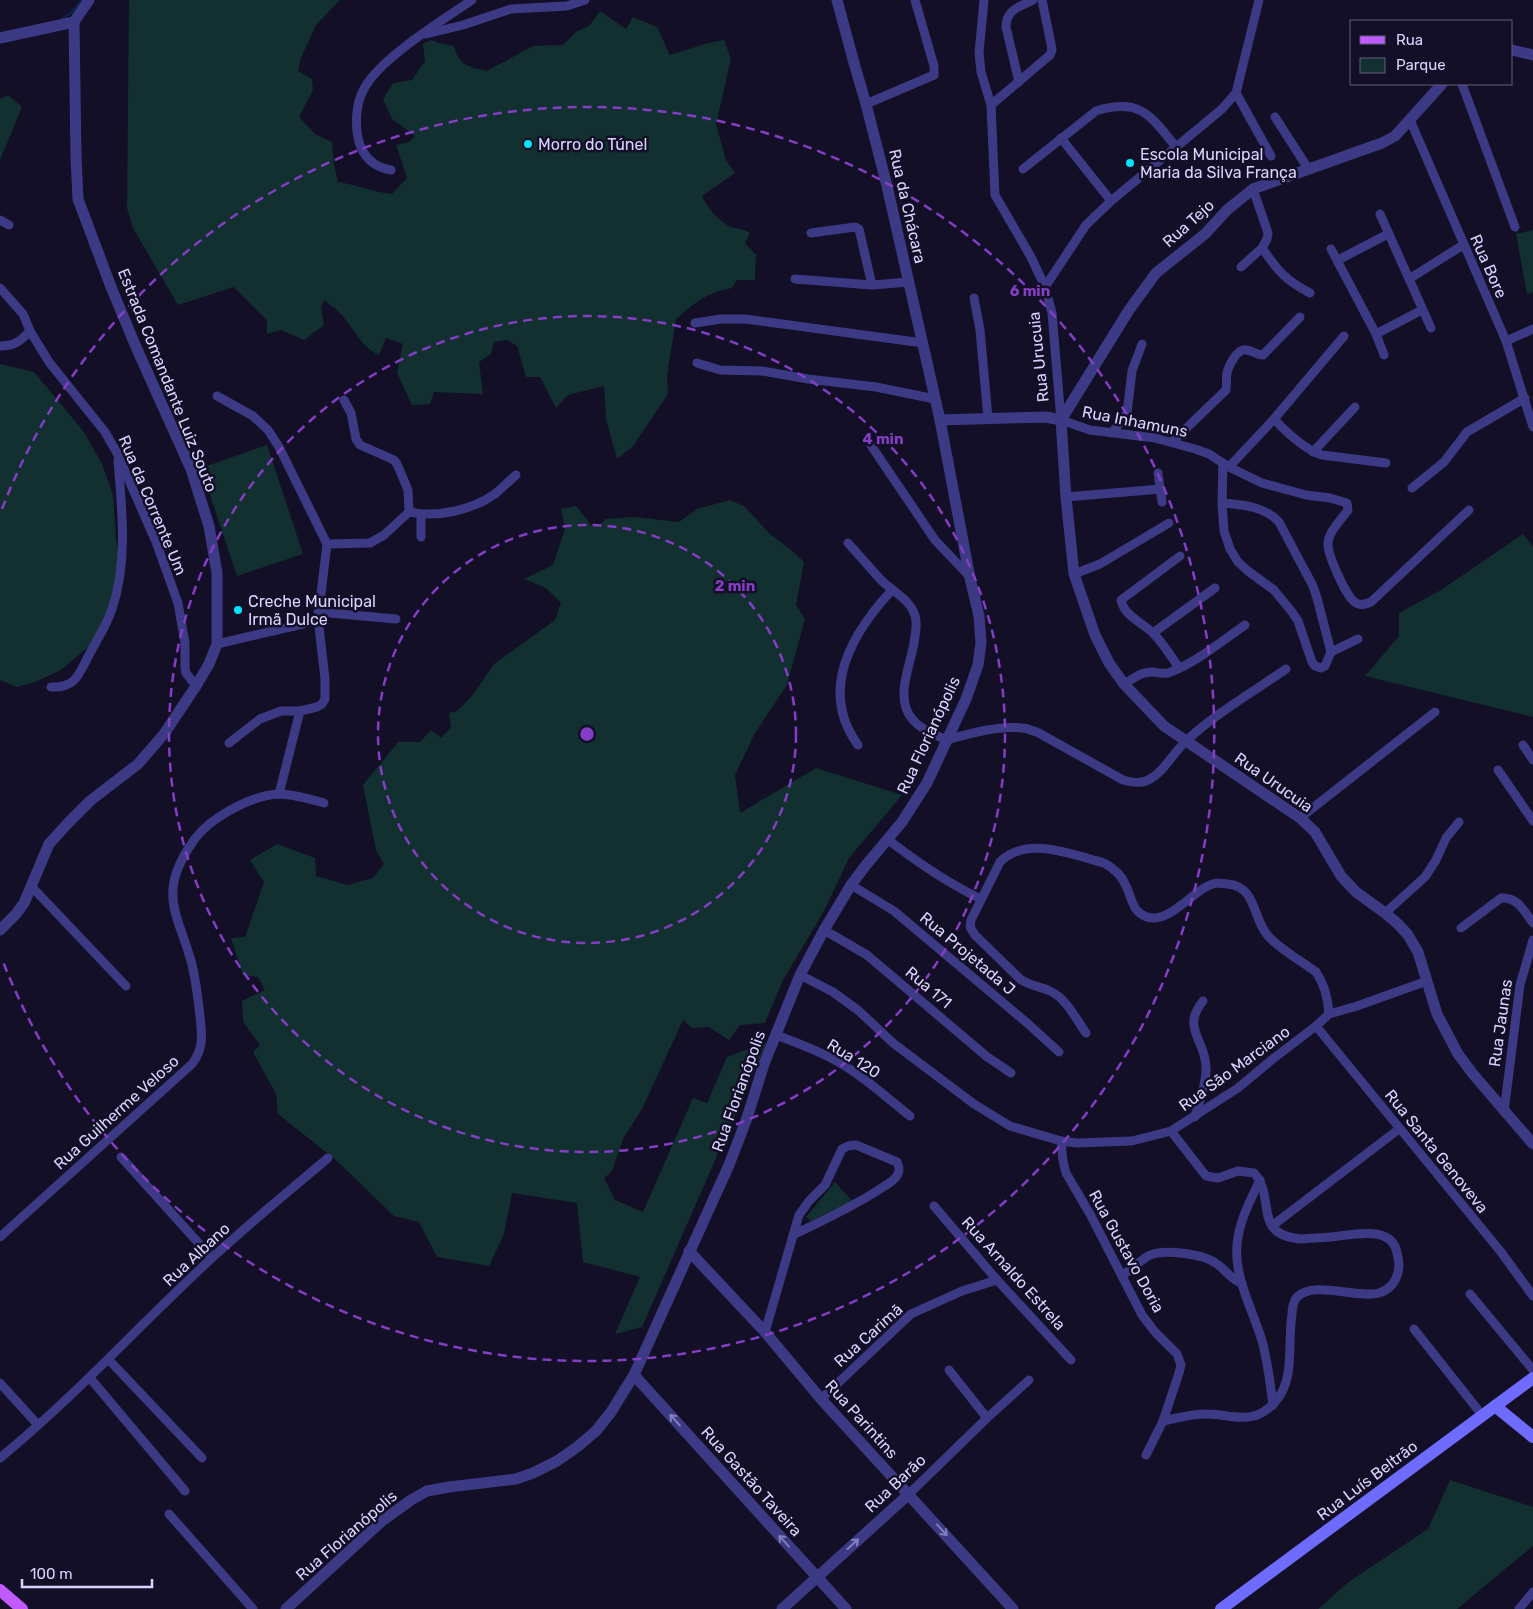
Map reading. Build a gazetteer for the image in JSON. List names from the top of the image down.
{
  "streets": {
    "main road": ["Rua Luís Beltrão"],
    "street": [
      "Rua da Chácara",
      "Rua Tejo",
      "Rua Bore",
      "Rua Urucuia",
      "Estrada Comandante Luiz Souto",
      "Rua Inhamuns",
      "Rua da Corrente Um",
      "Rua Florianópolis",
      "Rua Projetada J",
      "Rua 171",
      "Rua Jaunas",
      "Rua 120",
      "Rua São Marciano",
      "Rua Guilherme Veloso",
      "Rua Santa Genoveva",
      "Rua Gustavo Doria",
      "Rua Albano",
      "Rua Arnaldo Estrela",
      "Rua Carimã",
      "Rua Parintins",
      "Rua Gastão Taveira",
      "Rua Barão"
    ]
  },
  "crossings": [
    ["Rua da Chácara", "Rua Inhamuns"],
    ["Rua da Chácara", "Rua Florianópolis"],
    ["Rua Tejo", "Rua Bore"],
    ["Rua Tejo", "Rua Urucuia"],
    ["Rua Tejo", "Rua Inhamuns"],
    ["Rua Urucuia", "Rua Inhamuns"],
    ["Rua Urucuia", "Rua Jaunas"],
    ["Rua Urucuia", "Rua São Marciano"],
    ["Estrada Comandante Luiz Souto", "Rua da Corrente Um"],
    ["Rua Inhamuns", "Rua Florianópolis"],
    ["Rua Florianópolis", "Rua Projetada J"],
    ["Rua Florianópolis", "Rua 171"],
    ["Rua Florianópolis", "Rua 120"],
    ["Rua Florianópolis", "Rua São Marciano"],
    ["Rua Florianópolis", "Rua Parintins"],
    ["Rua Florianópolis", "Rua Gastão Taveira"],
    ["Rua São Marciano", "Rua Santa Genoveva"],
    ["Rua São Marciano", "Rua Gustavo Doria"],
    ["Rua Arnaldo Estrela", "Rua Carimã"],
    ["Rua Carimã", "Rua Parintins"],
    ["Rua Parintins", "Rua Barão"],
    ["Rua Gastão Taveira", "Rua Barão"]
  ],
  "one_way": ["Rua Gastão Taveira", "Rua Barão"],
  "places": ["Morro do Túnel", "Escola Municipal Maria da Silva França", "Creche Municipal Irmã Dulce"],
  "legend": ["Rua", "Parque"],
  "scale_bar": "100 m",
  "rings": ["6 min", "4 min", "2 min"]
}
